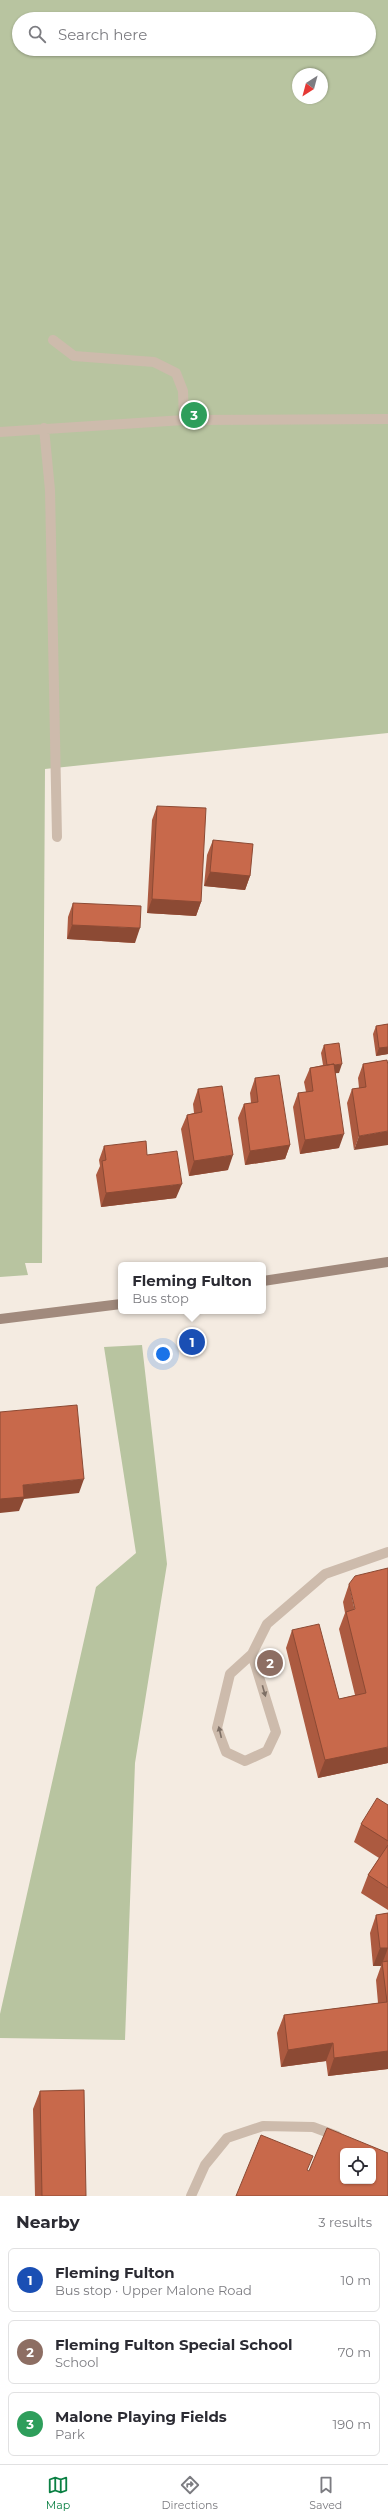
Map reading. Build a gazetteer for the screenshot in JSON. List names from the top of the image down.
{
  "north": "bottom left",
  "page": {
    "search": "Search here",
    "pins": ["3", "1", "2"],
    "popup": ["Fleming Fulton", "Bus stop"],
    "heading": ["Nearby", "3 results"],
    "list": [
      {
        "mark": "1",
        "name": "Fleming Fulton",
        "note": "Bus stop · Upper Malone Road",
        "value": "10 m"
      },
      {
        "mark": "2",
        "name": "Fleming Fulton Special School",
        "note": "School",
        "value": "70 m"
      },
      {
        "mark": "3",
        "name": "Malone Playing Fields",
        "note": "Park",
        "value": "190 m"
      }
    ],
    "nav": ["Map", "Directions", "Saved"]
  }
}
